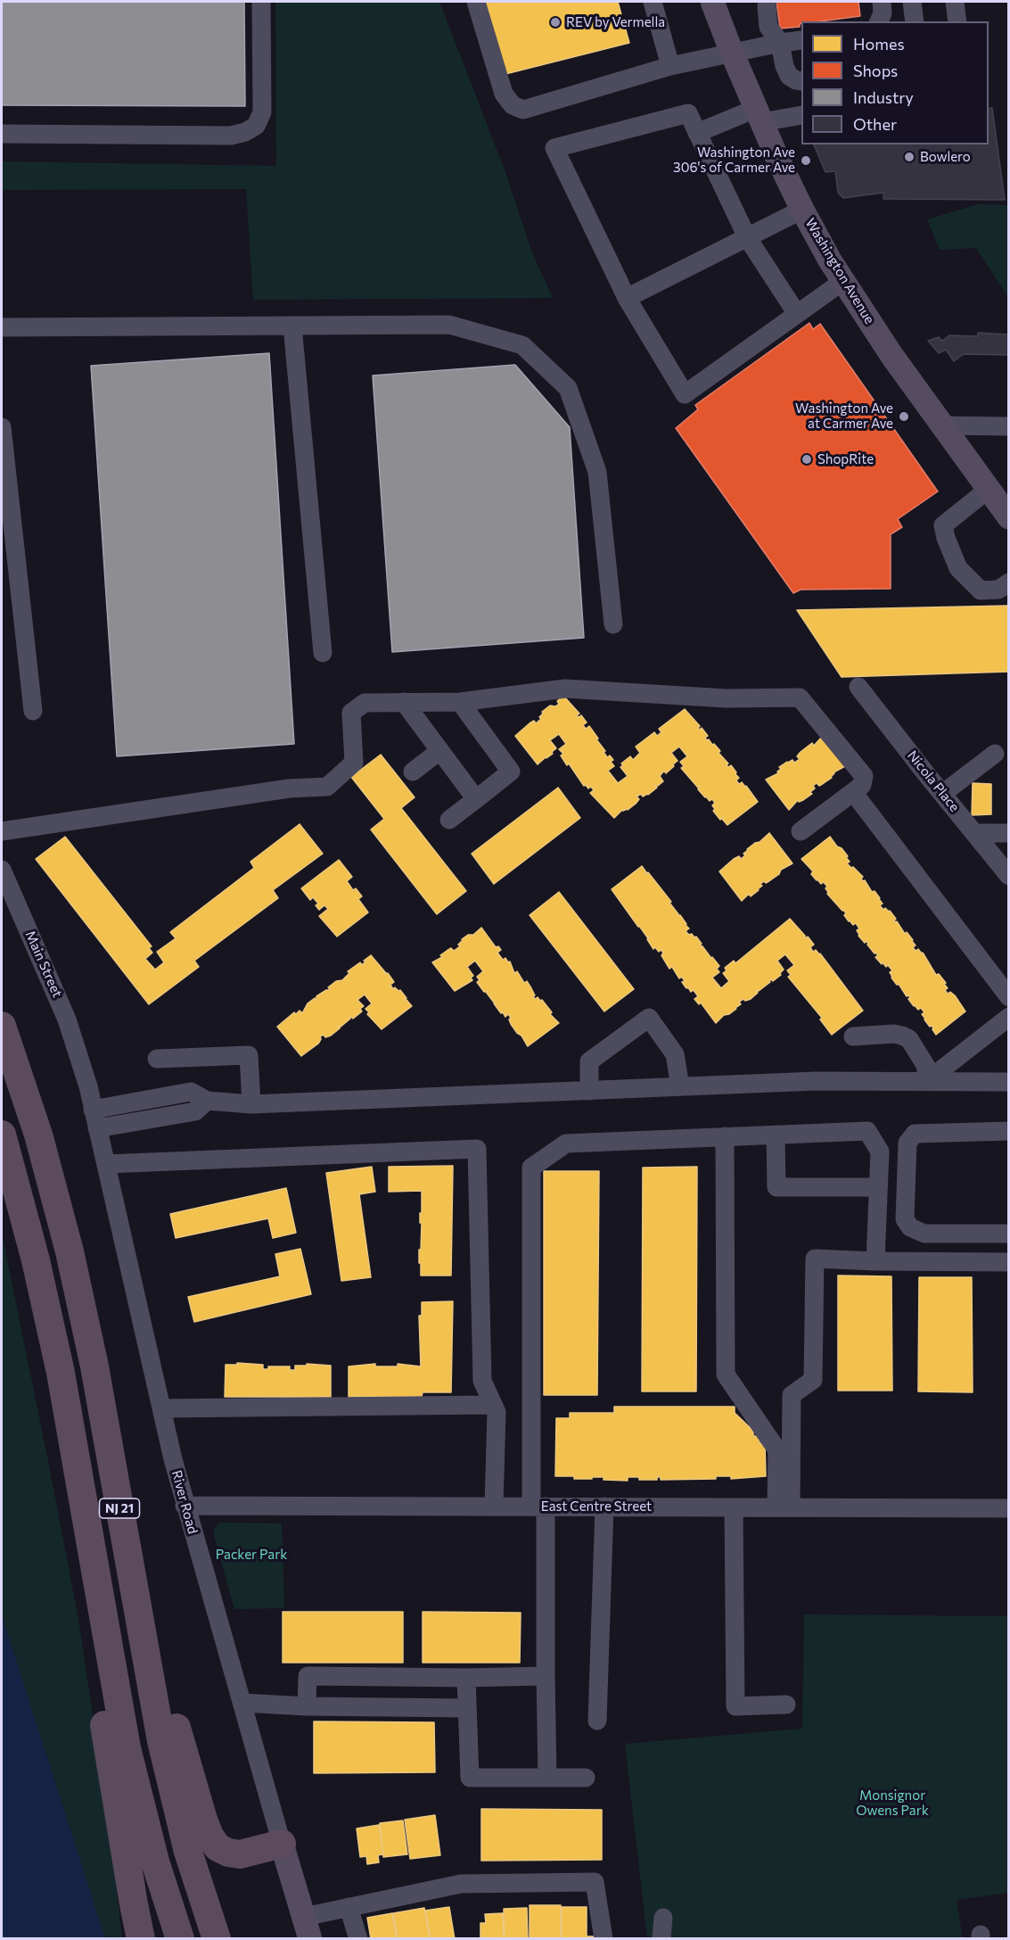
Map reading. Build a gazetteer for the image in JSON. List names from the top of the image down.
{
  "streets": {
    "highway": ["NJ 21"],
    "main road": ["Washington Avenue", "River Road"],
    "street": ["Nicola Place", "Main Street", "East Centre Street"]
  },
  "crossings": [
    ["Main Street", "River Road"],
    ["River Road", "East Centre Street"]
  ],
  "parks": ["Packer Park", "Monsignor Owens Park"],
  "places": [
    "REV by Vermella",
    "Bowlero",
    "Washington Ave 306's of Carmer Ave",
    "Washington Ave at Carmer Ave",
    "ShopRite"
  ],
  "legend": [
    "Homes",
    "Shops",
    "Industry",
    "Other"
  ]
}
